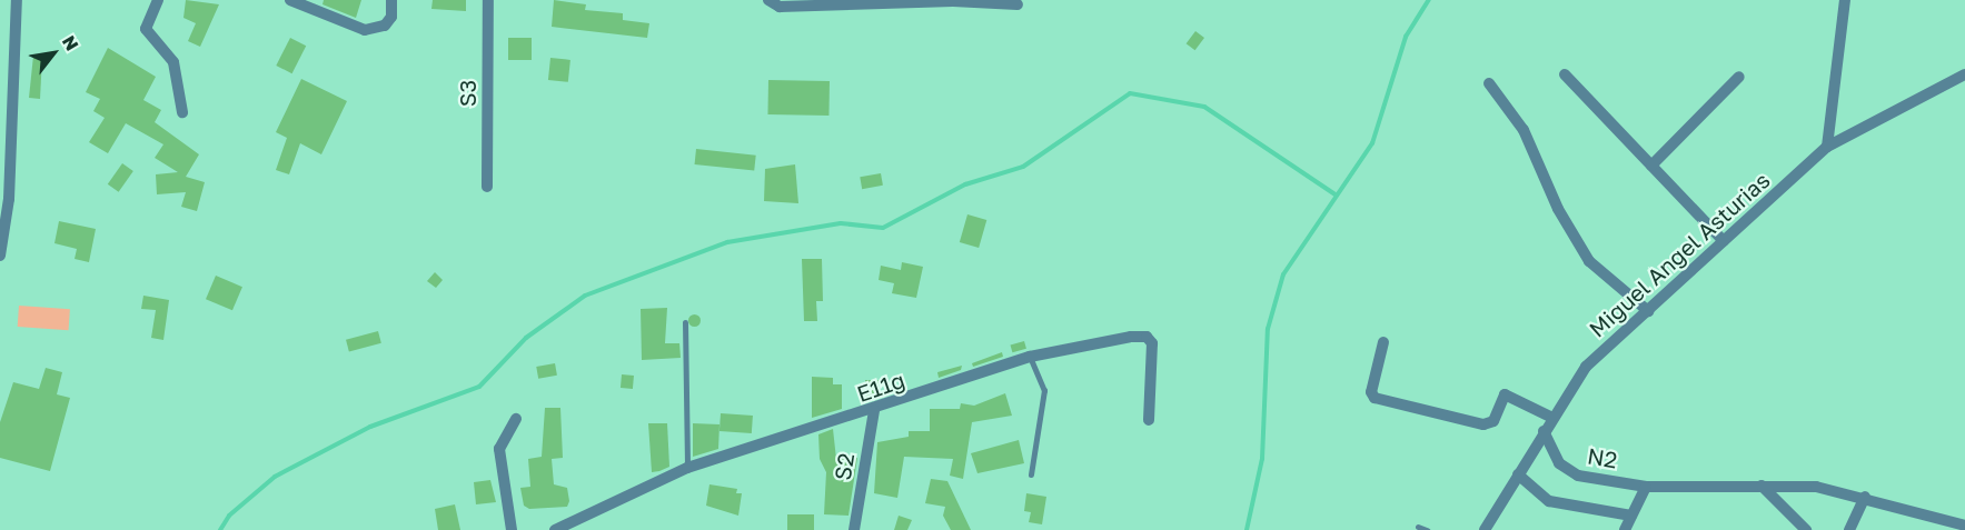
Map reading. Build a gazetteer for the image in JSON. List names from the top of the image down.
{
  "streets": {
    "street": [
      "S3",
      "Miguel Angel Asturias",
      "E11g",
      "N2",
      "S2"
    ]
  },
  "crossings": [
    ["Miguel Angel Asturias", "N2"],
    ["E11g", "S2"]
  ],
  "north": "top right"
}
